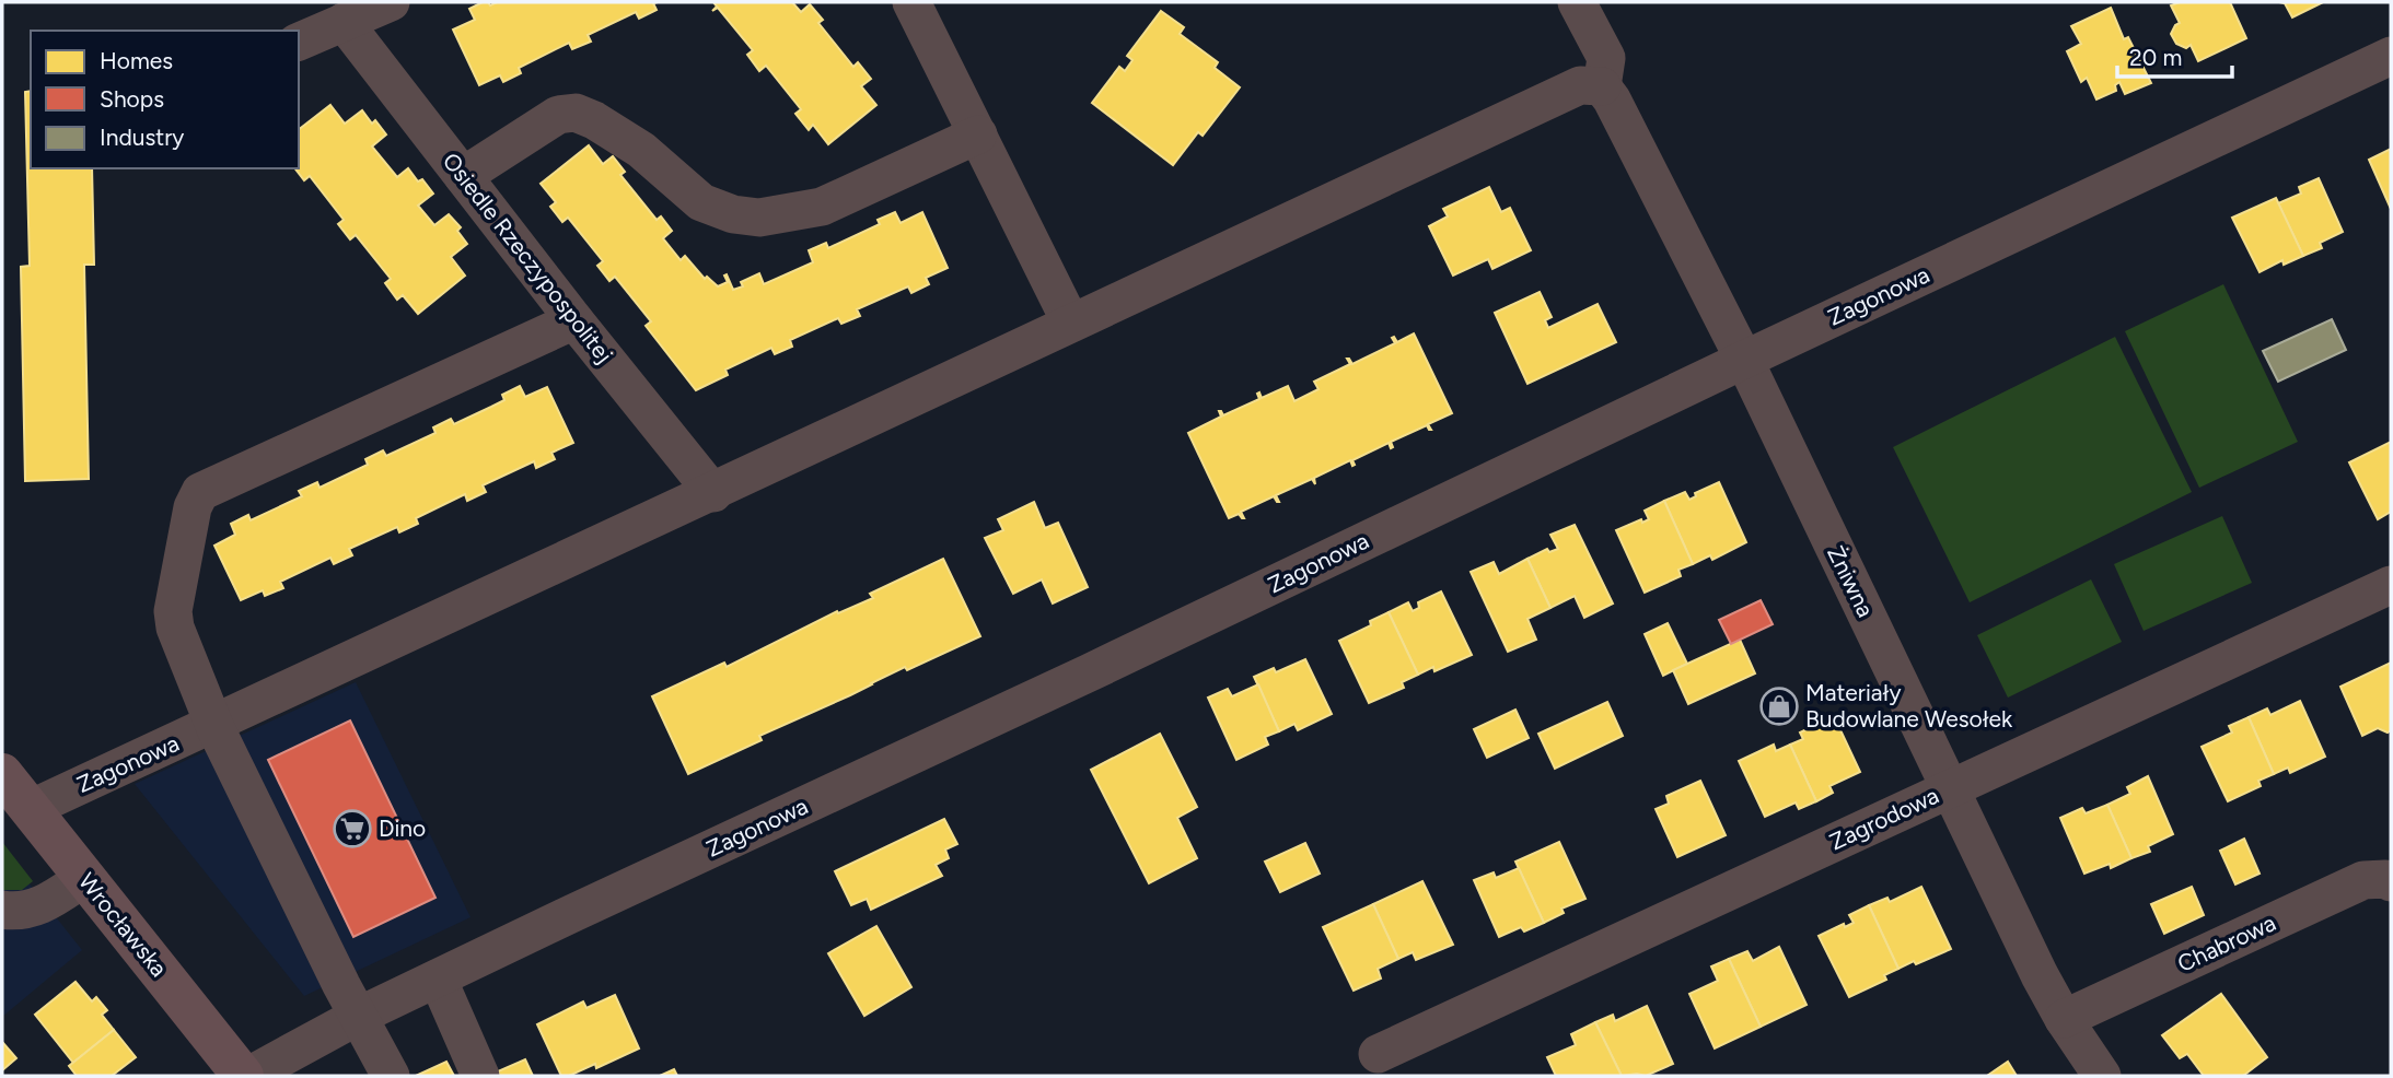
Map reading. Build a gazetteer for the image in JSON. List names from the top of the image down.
{
  "streets": {
    "main road": ["Wrocławska"],
    "street": [
      "Osiedle Rzeczypospolitej",
      "Zagonowa",
      "Żniwna",
      "Zagrodowa",
      "Chabrowa"
    ]
  },
  "crossings": [
    ["Osiedle Rzeczypospolitej", "Zagonowa"],
    ["Zagonowa", "Żniwna"],
    ["Zagonowa", "Wrocławska"],
    ["Żniwna", "Zagrodowa"],
    ["Żniwna", "Chabrowa"]
  ],
  "places": {
    "shop": ["Materiały Budowlane Wesołek"],
    "supermarket": ["Dino"]
  },
  "legend": ["Homes", "Shops", "Industry"],
  "scale_bar": "20 m"
}
